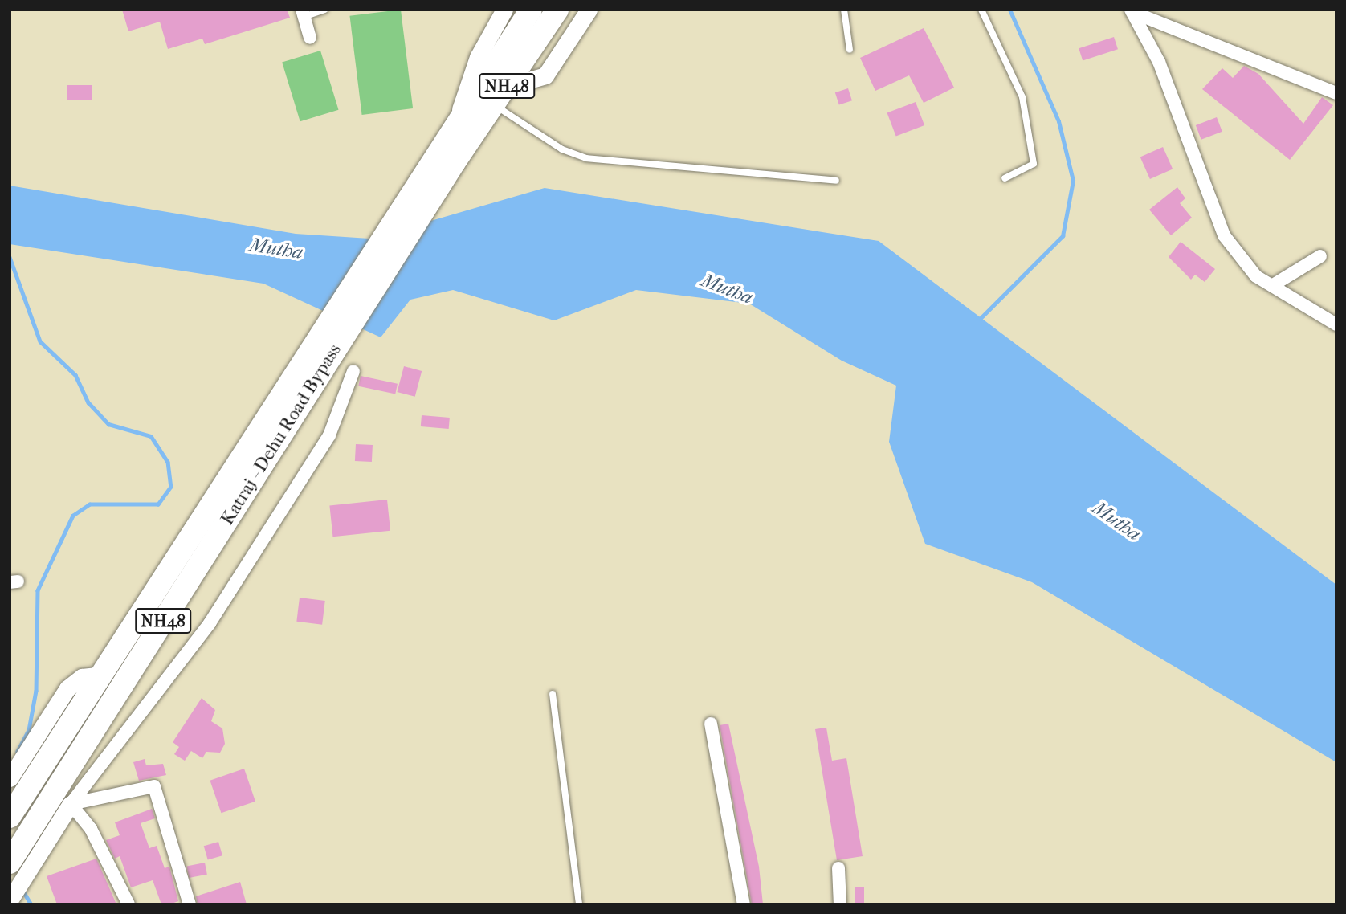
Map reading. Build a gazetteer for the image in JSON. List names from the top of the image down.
{
  "streets": {
    "highway": ["NH48", "Katraj - Dehu Road Bypass"]
  },
  "water": ["Mutha"]
}
